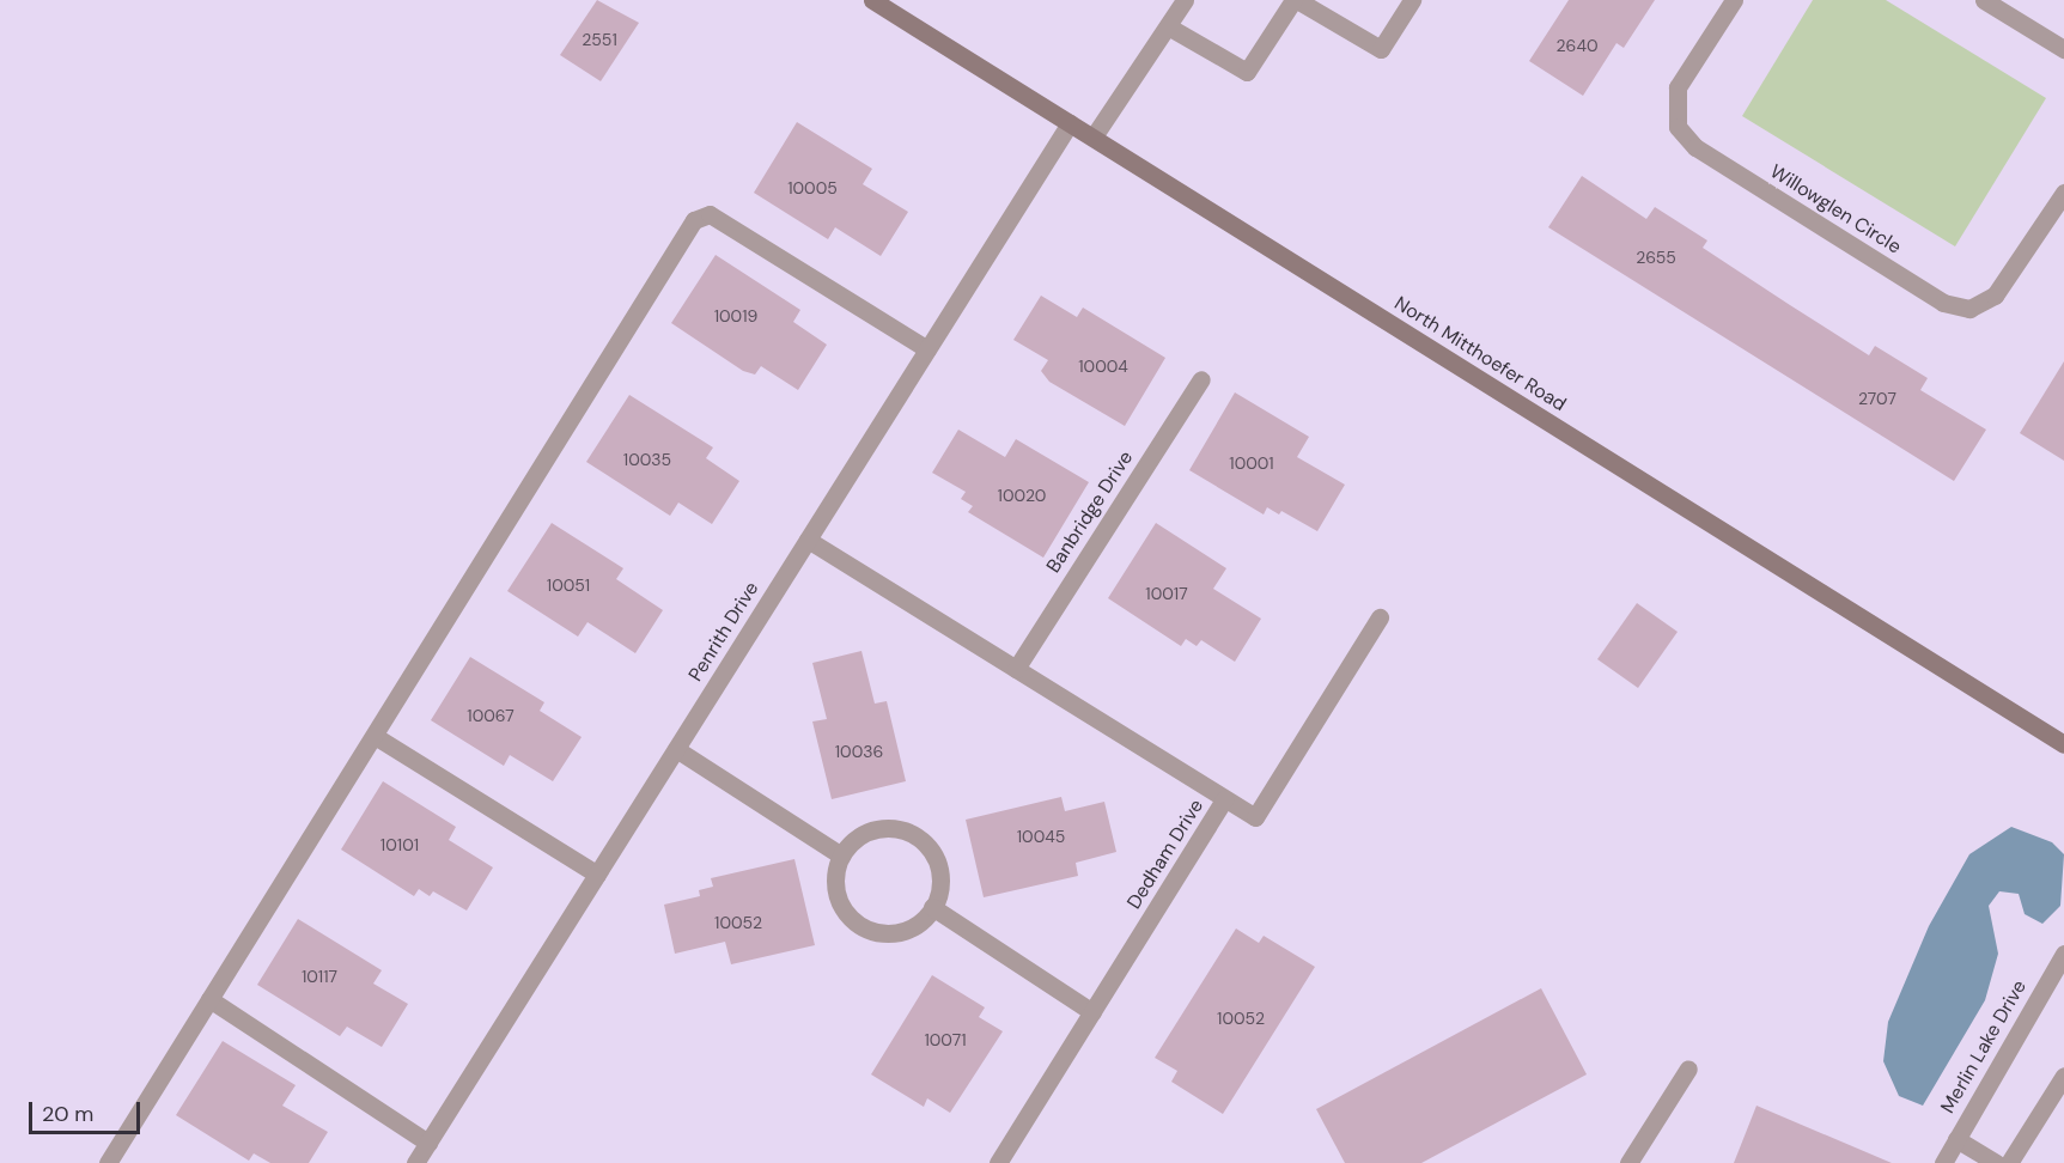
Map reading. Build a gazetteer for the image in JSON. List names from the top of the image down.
{
  "streets": {
    "main road": ["North Mitthoefer Road"],
    "street": [
      "Willowglen Circle",
      "Banbridge Drive",
      "Penrith Drive",
      "Dedham Drive",
      "Merlin Lake Drive"
    ]
  },
  "crossings": [
    ["North Mitthoefer Road", "Penrith Drive"]
  ],
  "house_numbers": [
    "2551",
    "2640",
    "10005",
    "2655",
    "10019",
    "10004",
    "2707",
    "10035",
    "10001",
    "10020",
    "10051",
    "10017",
    "10067",
    "10036",
    "10045",
    "10101",
    "10052",
    "10117",
    "10052",
    "10071"
  ],
  "scale_bar": "20 m"
}
